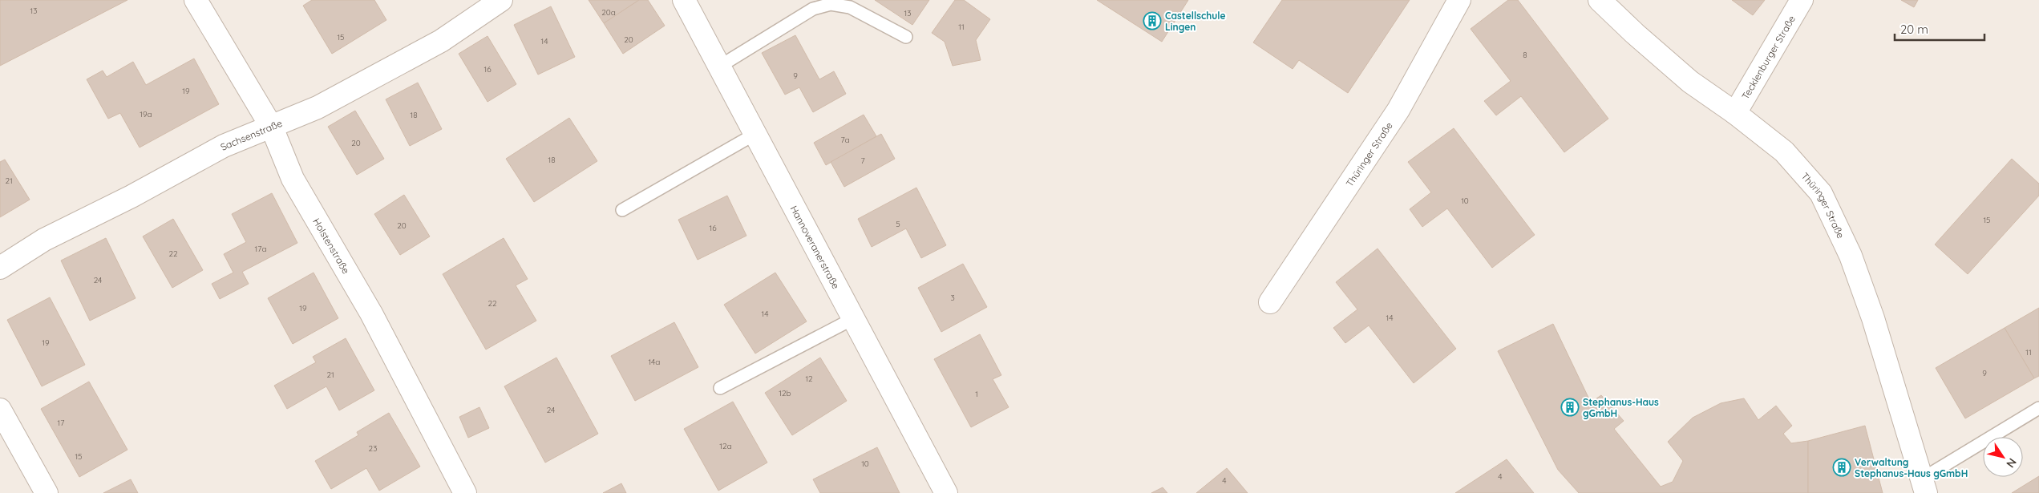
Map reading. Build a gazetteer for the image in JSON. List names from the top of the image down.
{
  "streets": {
    "street": [
      "Tecklenburger Straße",
      "Sachsenstraße",
      "Thüringer Straße",
      "Holstenstraße",
      "Hannoveranerstraße"
    ]
  },
  "crossings": [
    ["Tecklenburger Straße", "Thüringer Straße"],
    ["Sachsenstraße", "Holstenstraße"]
  ],
  "places": {
    "building": ["Castellschule Lingen", "Stephanus-Haus gGmbH", "Verwaltung Stephanus-Haus gGmbH"]
  },
  "house_numbers": [
    "13",
    "20a",
    "13",
    "11",
    "15",
    "20",
    "14",
    "8",
    "16",
    "9",
    "19",
    "19a",
    "18",
    "7a",
    "20",
    "18",
    "7",
    "21",
    "10",
    "15",
    "5",
    "20",
    "16",
    "17a",
    "22",
    "24",
    "3",
    "22",
    "19",
    "14",
    "14",
    "19",
    "11",
    "14a",
    "9",
    "21",
    "12",
    "12b",
    "1",
    "24",
    "17",
    "12a",
    "23",
    "15",
    "10",
    "4",
    "4"
  ],
  "scale_bar": "20 m",
  "north": "bottom right"
}
